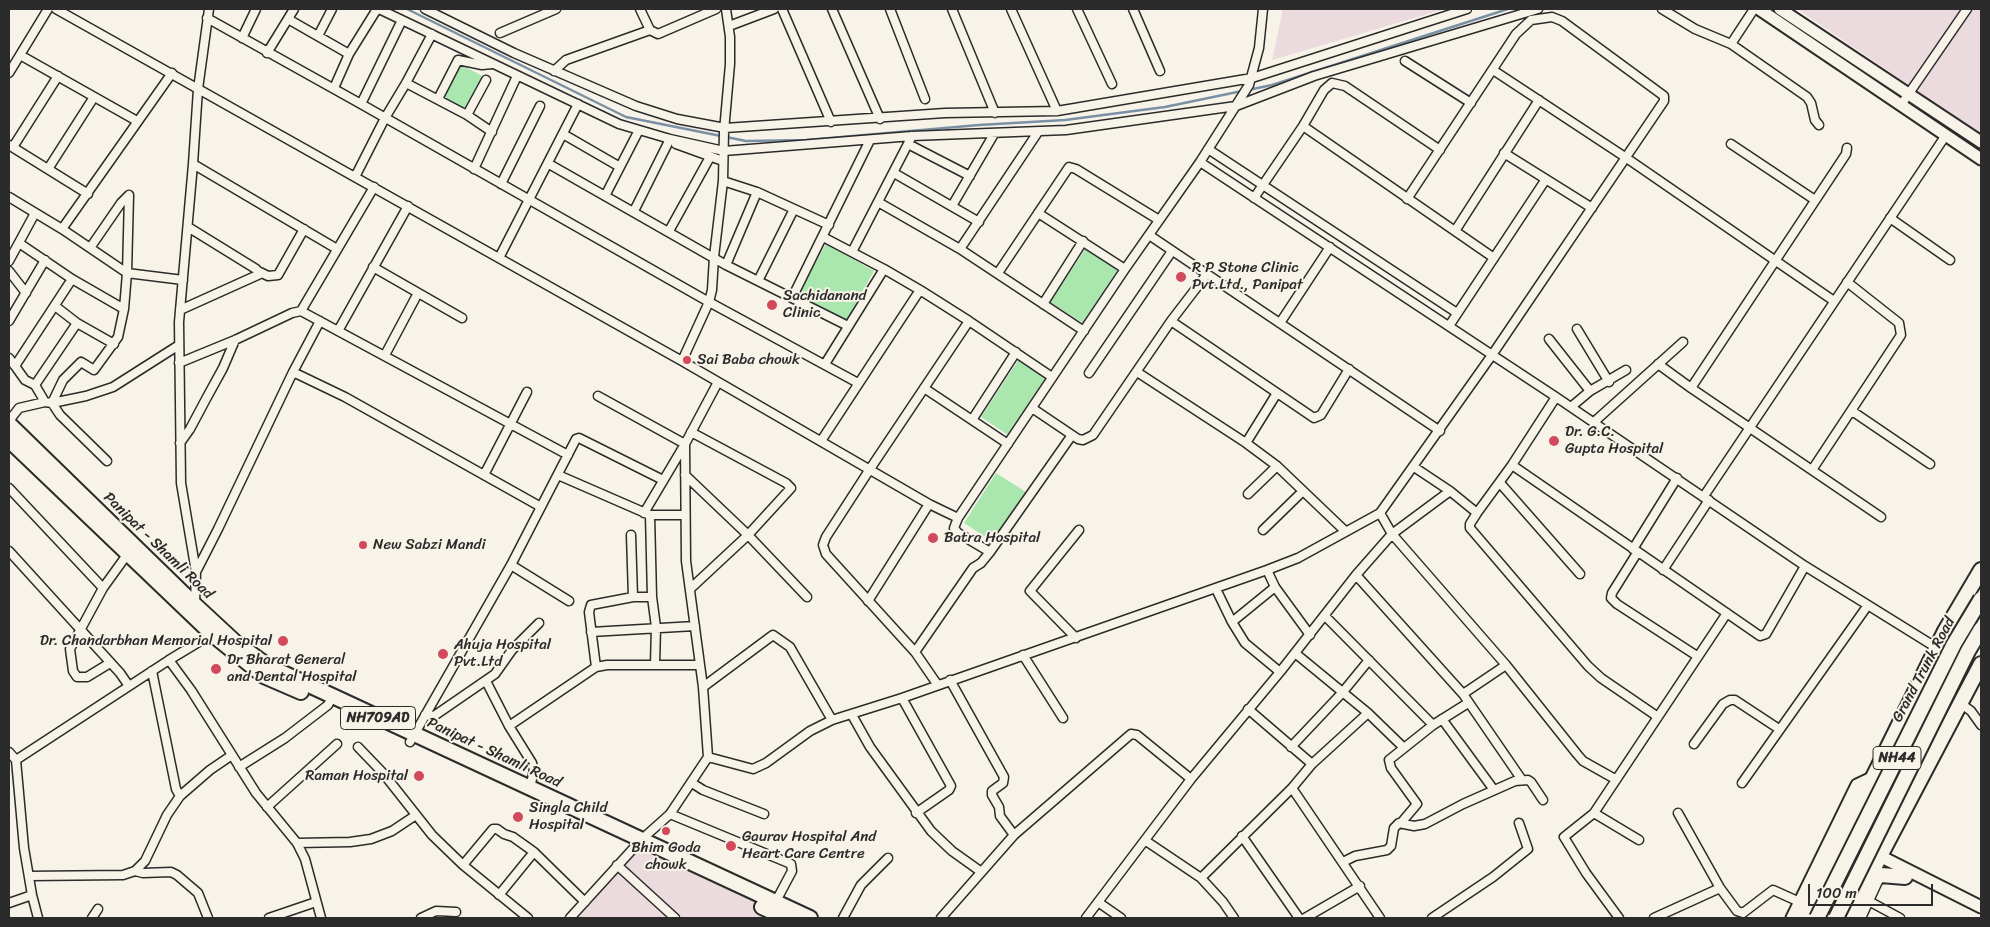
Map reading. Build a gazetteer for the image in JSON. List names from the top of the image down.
{
  "streets": {
    "highway": [
      "Panipat - Shamli Road",
      "Grand Trunk Road",
      "NH709AD",
      "NH44"
    ]
  },
  "places": [
    "R P Stone Clinic Pvt.Ltd., Panipat",
    "Sachidanand Clinic",
    "Sai Baba chowk",
    "Dr. G.C. Gupta Hospital",
    "Batra Hospital",
    "New Sabzi Mandi",
    "Dr. Chandarbhan Memorial Hospital",
    "Ahuja Hospital Pvt.Ltd",
    "Dr Bharat General and Dental Hospital",
    "Raman Hospital",
    "Singla Child Hospital",
    "Bhim Goda chowk",
    "Gaurav Hospital And Heart Care Centre"
  ],
  "scale_bar": "100 m"
}
